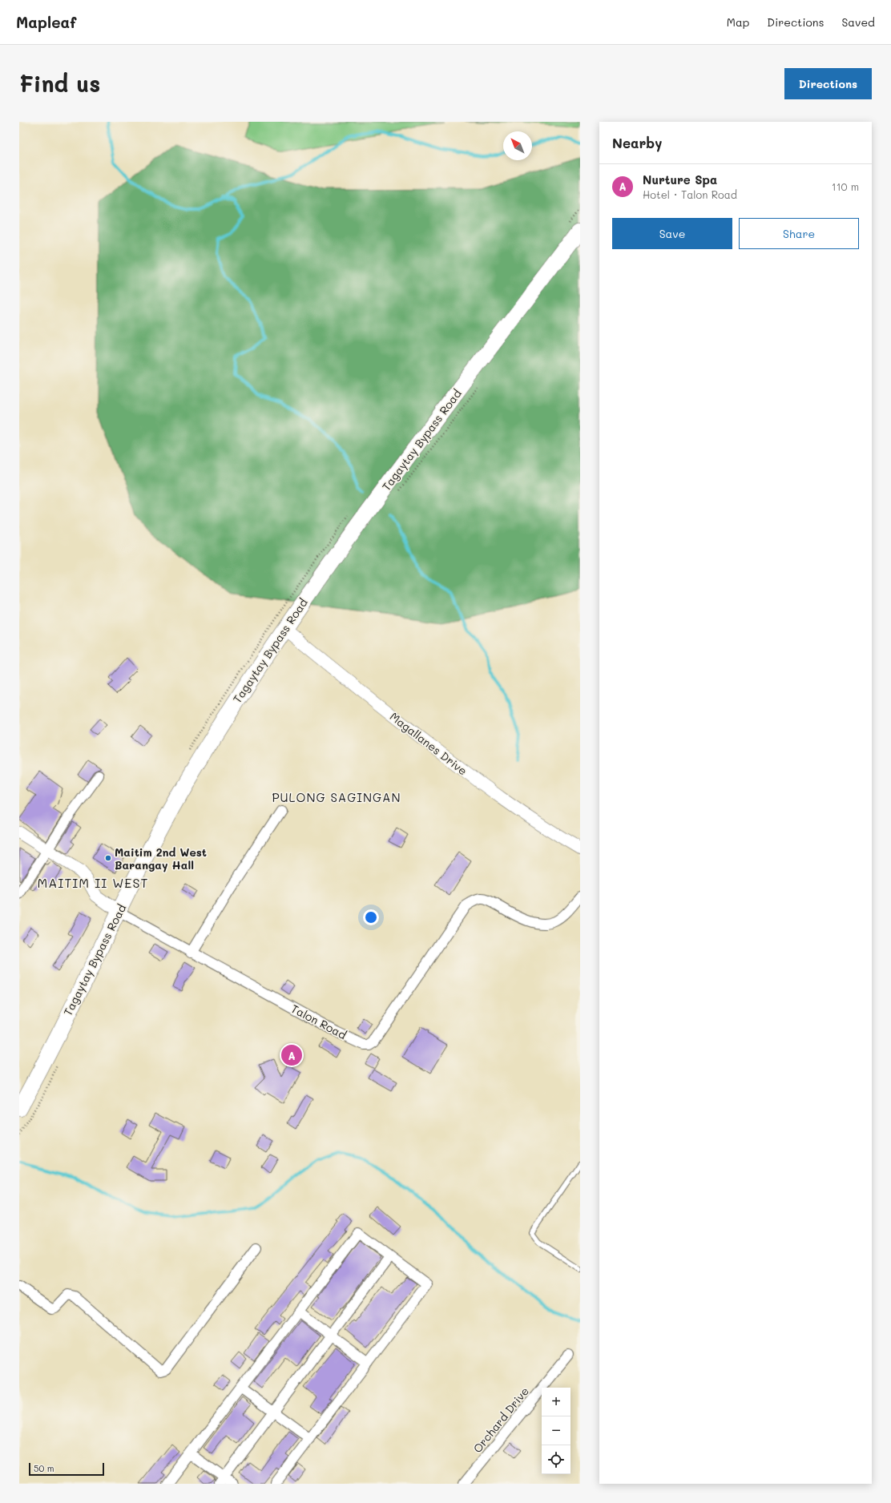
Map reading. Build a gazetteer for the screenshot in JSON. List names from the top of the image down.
{
  "streets": {
    "main road": ["Tagaytay Bypass Road"],
    "street": ["Magallanes Drive", "Talon Road", "Orchard Drive"]
  },
  "crossings": [
    ["Tagaytay Bypass Road", "Magallanes Drive"],
    ["Tagaytay Bypass Road", "Talon Road"]
  ],
  "districts": ["PULONG SAGINGAN", "MAITIM II WEST"],
  "places": ["Maitim 2nd West Barangay Hall"],
  "scale_bar": "50 m",
  "north": "top left",
  "page": {
    "header": "Mapleaf",
    "nav": ["Map", "Directions", "Saved"],
    "buttons": [
      "Directions",
      ["Save", "Share"]
    ],
    "title": "Find us",
    "heading": "Nearby",
    "list": [
      {
        "mark": "A",
        "name": "Nurture Spa",
        "note": "Hotel · Talon Road",
        "value": "110 m"
      }
    ],
    "pins": "A",
    "map_buttons": ["+", "−"],
    "scale": "50 m"
  }
}
